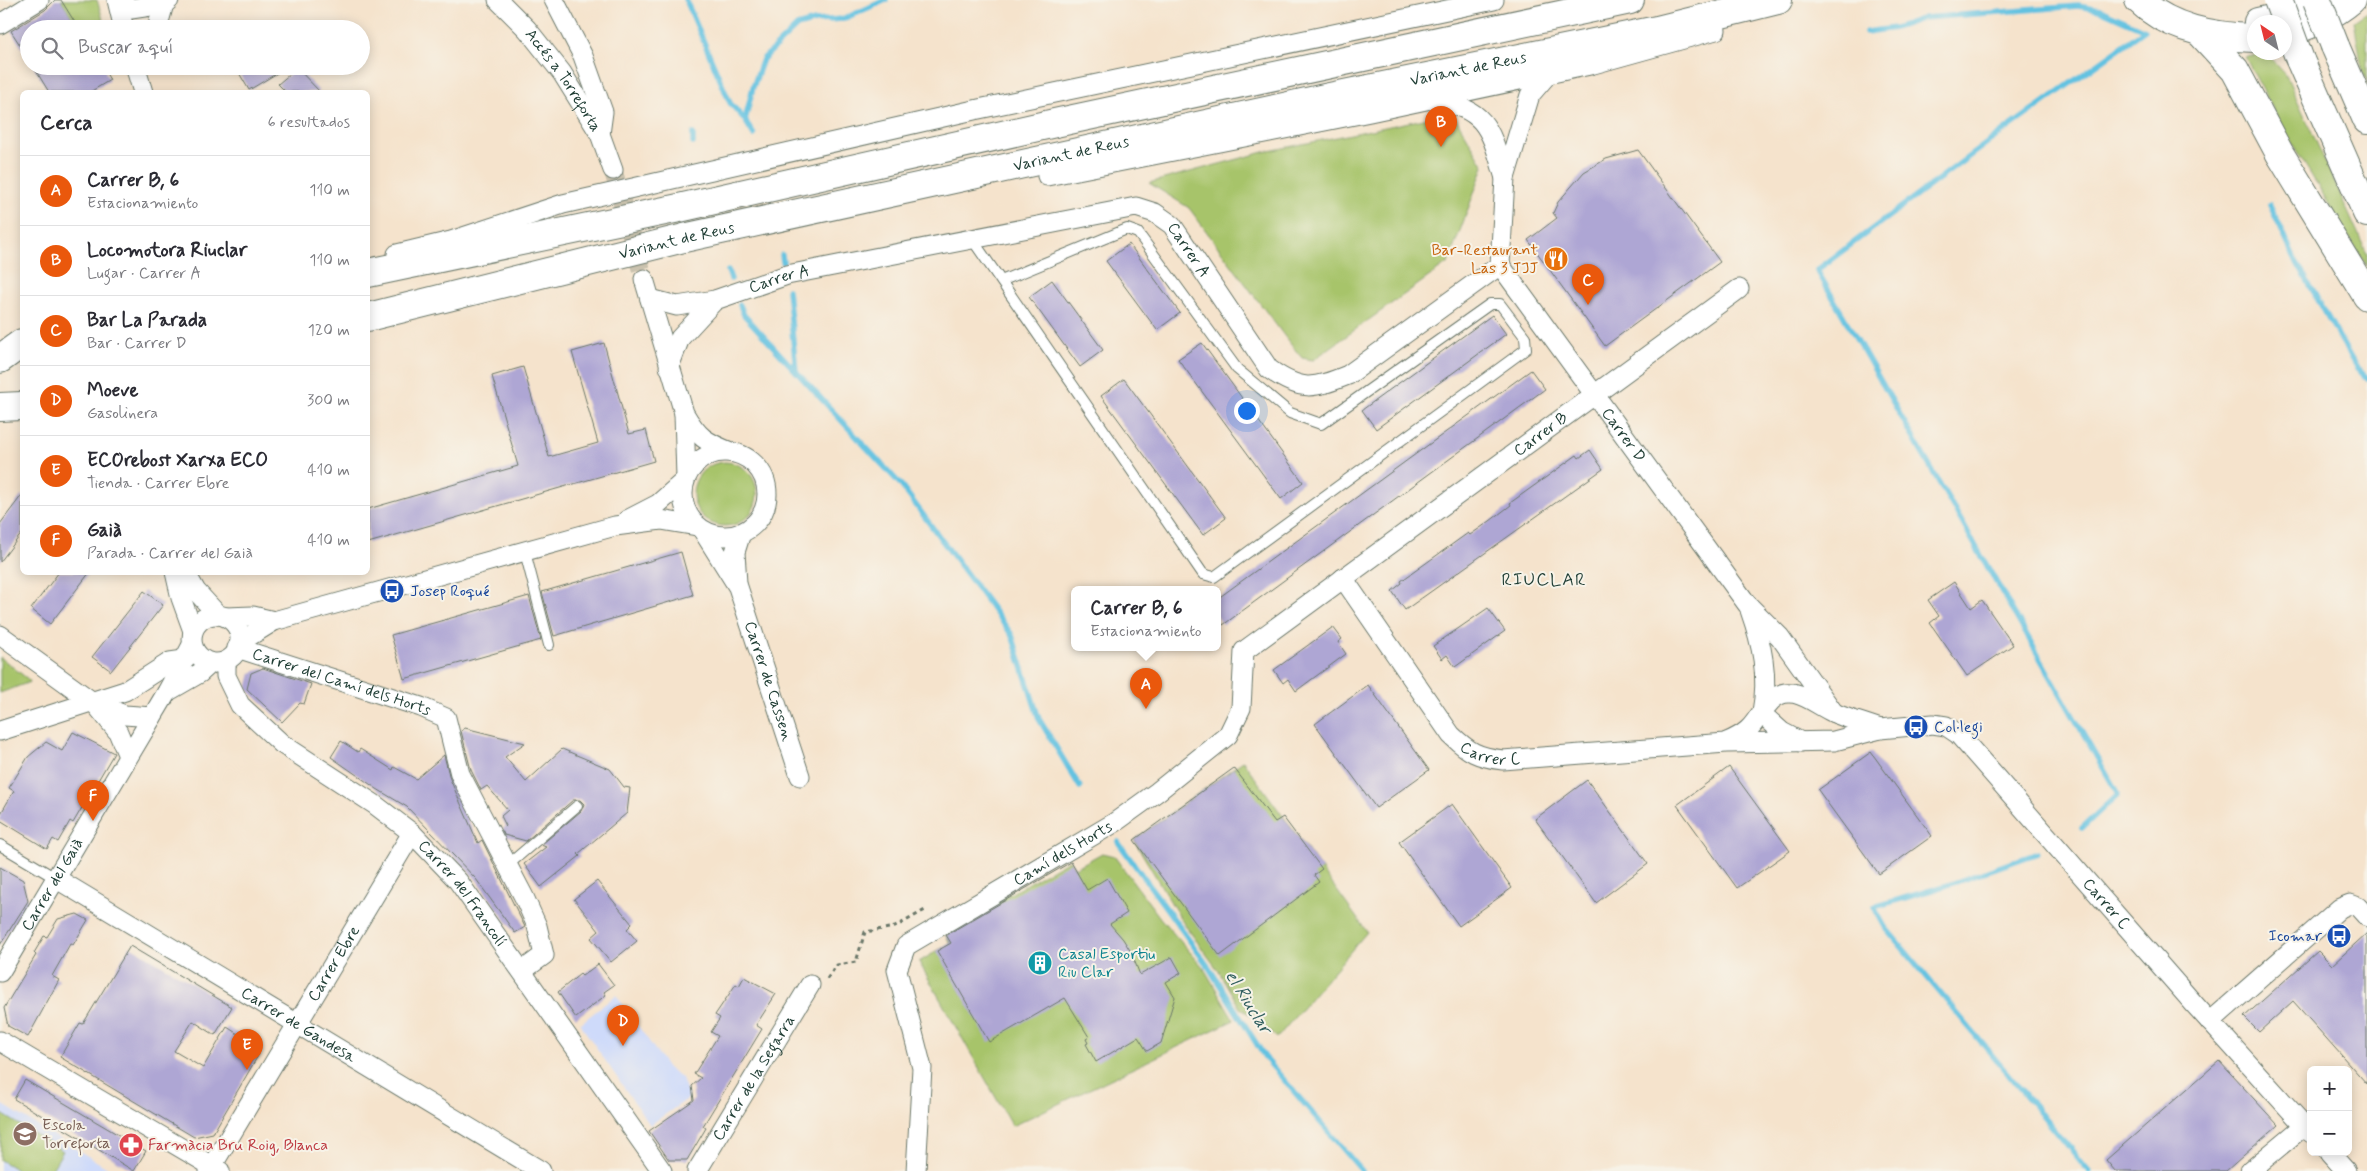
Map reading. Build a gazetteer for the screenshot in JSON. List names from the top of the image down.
{
  "streets": {
    "highway": ["Variant de Reus"],
    "street": [
      "Accés a Torreforta",
      "Carrer A",
      "Carrer B",
      "Carrer D",
      "Carrer de Cassen",
      "Carrer del Camí dels Horts",
      "Carrer C",
      "Camí dels Horts",
      "Carrer del Gaià",
      "Carrer del Francolí",
      "Carrer Ebre",
      "Carrer de Gandesa",
      "Carrer de la Segarra"
    ]
  },
  "crossings": [
    ["Carrer A", "Carrer D"],
    ["Carrer B", "Carrer D"],
    ["Carrer B", "Carrer C"],
    ["Carrer B", "Camí dels Horts"],
    ["Carrer D", "Carrer C"],
    ["Carrer del Camí dels Horts", "Carrer del Gaià"],
    ["Carrer del Camí dels Horts", "Carrer del Francolí"],
    ["Carrer C", "Camí dels Horts"],
    ["Carrer del Gaià", "Carrer del Francolí"],
    ["Carrer del Gaià", "Carrer de Gandesa"],
    ["Carrer del Francolí", "Carrer Ebre"],
    ["Carrer Ebre", "Carrer de Gandesa"]
  ],
  "districts": ["RIUCLAR"],
  "water": ["el Riuclar"],
  "places": {
    "restaurant": ["Bar-Restaurant Las 3 JJJ"],
    "bus stop": ["Josep Roqué", "Col·legi", "Icomar"],
    "building": ["Casal Esportiu Riu Clar"],
    "school or university": ["Escola Torreforta"],
    "pharmacy": ["Farmàcia Bru Roig, Blanca"]
  },
  "north": "top left",
  "page": {
    "search": "Buscar aquí",
    "heading": ["Cerca", "6 resultados"],
    "pins": [
      "B",
      "C",
      "A",
      "F",
      "D",
      "E"
    ],
    "list": [
      {
        "mark": "A",
        "name": "Carrer B, 6",
        "note": "Estacionamiento",
        "value": "110 m"
      },
      {
        "mark": "B",
        "name": "Locomotora Riuclar",
        "note": "Lugar · Carrer A",
        "value": "110 m"
      },
      {
        "mark": "C",
        "name": "Bar La Parada",
        "note": "Bar · Carrer D",
        "value": "120 m"
      },
      {
        "mark": "D",
        "name": "Moeve",
        "note": "Gasolinera",
        "value": "300 m"
      },
      {
        "mark": "E",
        "name": "ECOrebost Xarxa ECO",
        "note": "Tienda · Carrer Ebre",
        "value": "410 m"
      },
      {
        "mark": "F",
        "name": "Gaià",
        "note": "Parada · Carrer del Gaià",
        "value": "410 m"
      }
    ],
    "popup": ["Carrer B, 6", "Estacionamiento"],
    "map_buttons": ["+", "−"]
  }
}
